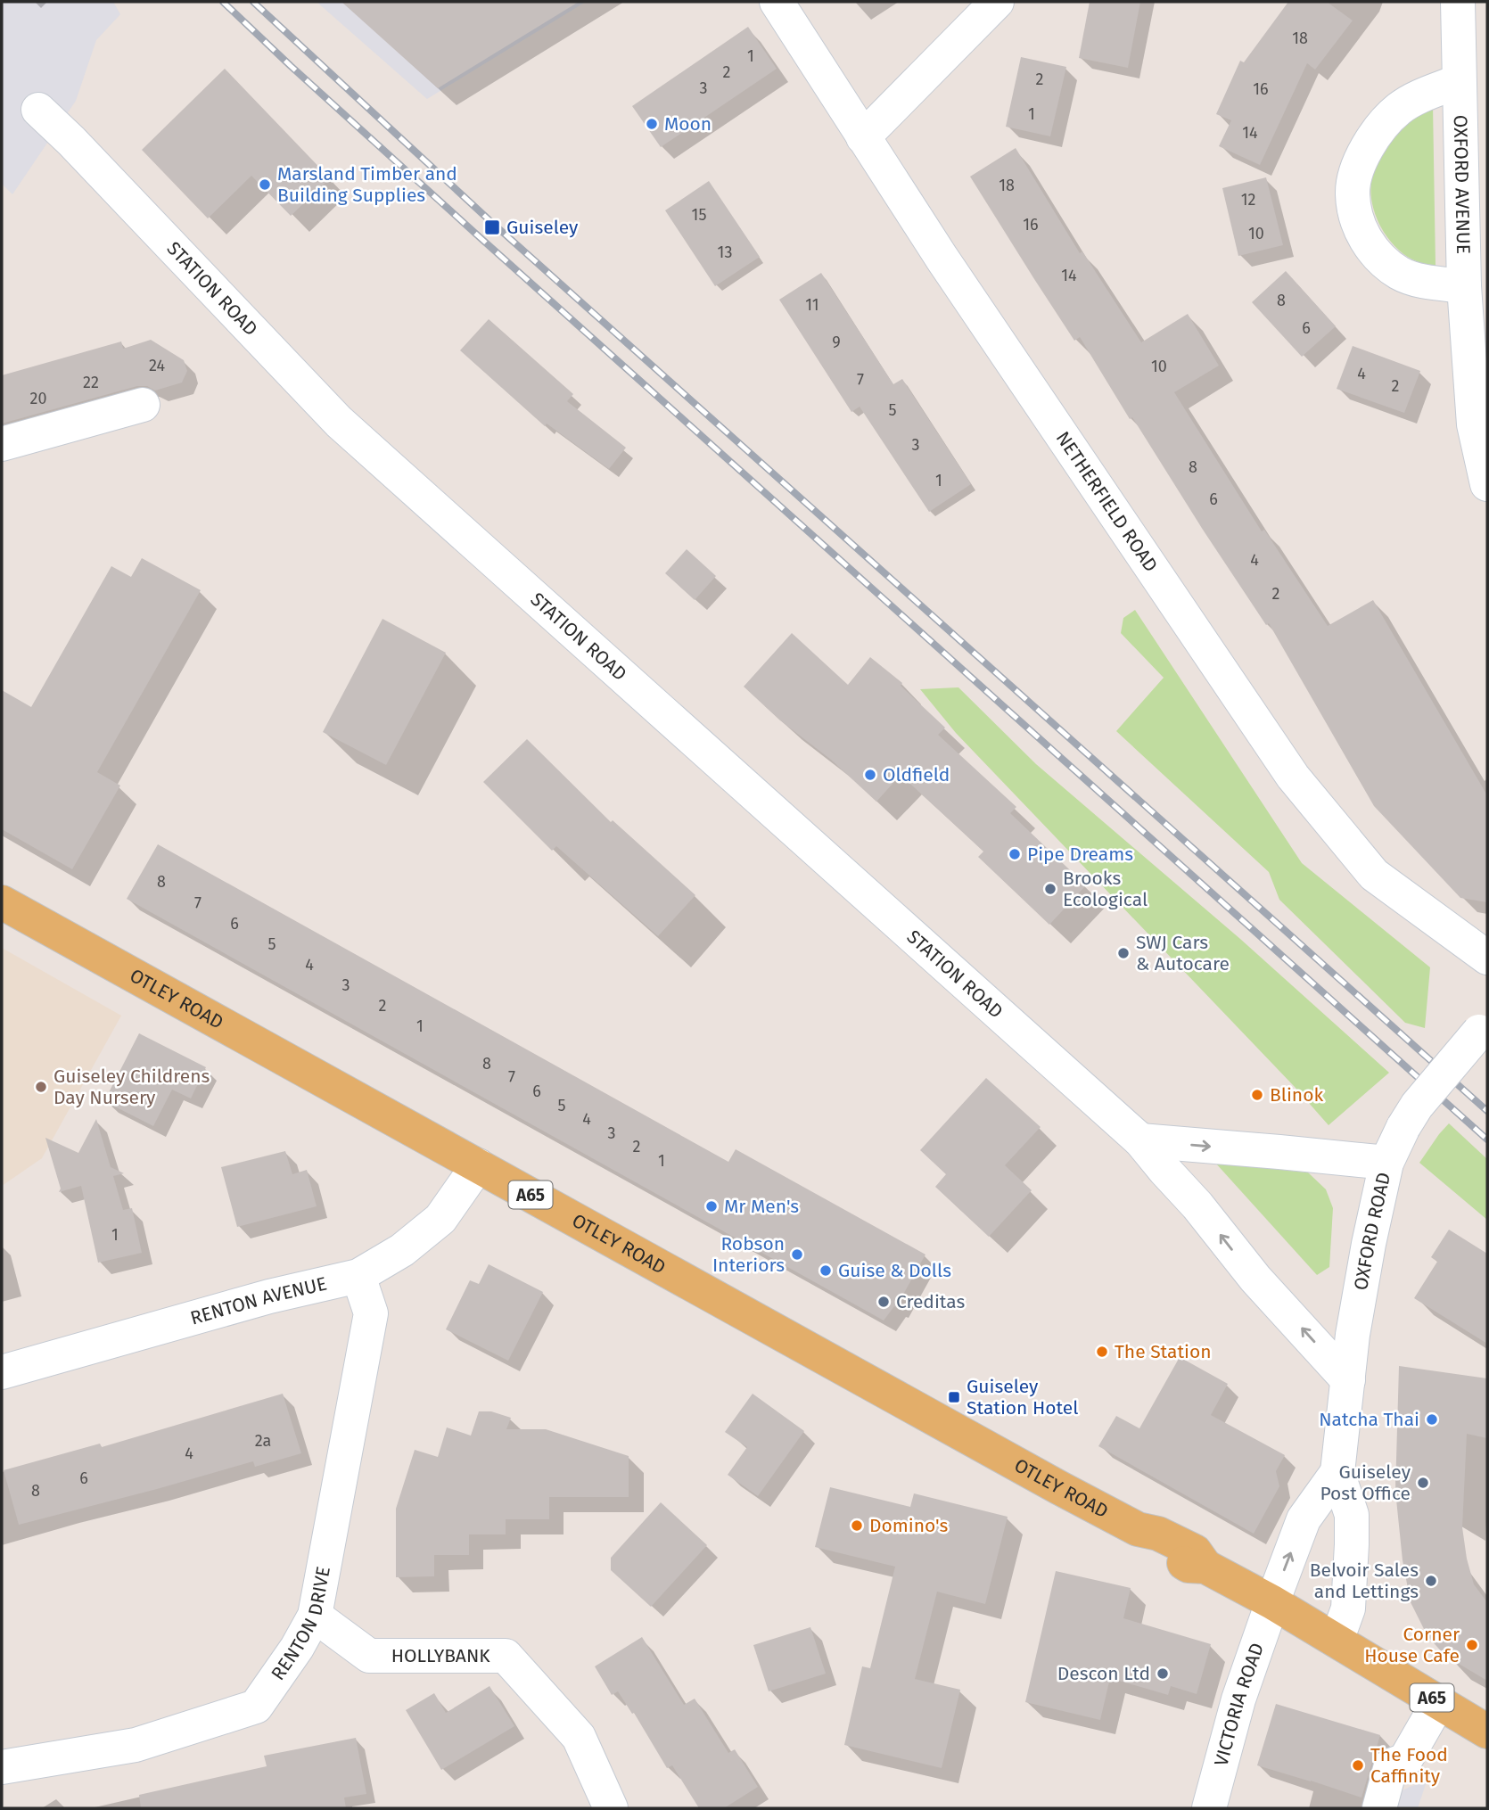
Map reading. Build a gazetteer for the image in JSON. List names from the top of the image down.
{
  "streets": {
    "main road": ["OTLEY ROAD", "A65"],
    "street": [
      "OXFORD AVENUE",
      "STATION ROAD",
      "NETHERFIELD ROAD",
      "OXFORD ROAD",
      "RENTON AVENUE",
      "RENTON DRIVE",
      "HOLLYBANK",
      "VICTORIA ROAD"
    ]
  },
  "crossings": [
    ["STATION ROAD", "OXFORD ROAD"],
    ["OTLEY ROAD", "OXFORD ROAD"],
    ["OTLEY ROAD", "RENTON AVENUE"],
    ["OTLEY ROAD", "VICTORIA ROAD"],
    ["OXFORD ROAD", "VICTORIA ROAD"],
    ["RENTON AVENUE", "RENTON DRIVE"],
    ["RENTON DRIVE", "HOLLYBANK"]
  ],
  "places": {
    "other": [
      "Moon",
      "Marsland Timber and Building Supplies",
      "Oldfield",
      "Pipe Dreams",
      "Brooks Ecological",
      "SWJ Cars & Autocare",
      "Guiseley Childrens Day Nursery",
      "Blinok",
      "Mr Men's",
      "Robson Interiors",
      "Guise & Dolls",
      "Creditas",
      "The Station",
      "Natcha Thai",
      "Guiseley Post Office",
      "Domino's",
      "Belvoir Sales and Lettings",
      "Corner House Cafe",
      "Descon Ltd",
      "The Food Caffinity"
    ],
    "transit": ["Guiseley", "Guiseley Station Hotel"]
  },
  "house_numbers": [
    "18",
    "1",
    "2",
    "2",
    "3",
    "16",
    "1",
    "14",
    "18",
    "12",
    "15",
    "16",
    "10",
    "13",
    "14",
    "8",
    "11",
    "6",
    "9",
    "24",
    "10",
    "4",
    "7",
    "22",
    "2",
    "20",
    "5",
    "3",
    "8",
    "1",
    "6",
    "4",
    "2",
    "8",
    "7",
    "6",
    "5",
    "4",
    "3",
    "2",
    "1",
    "8",
    "7",
    "6",
    "5",
    "4",
    "3",
    "2",
    "1",
    "1",
    "2a",
    "4",
    "6",
    "8"
  ]
}
